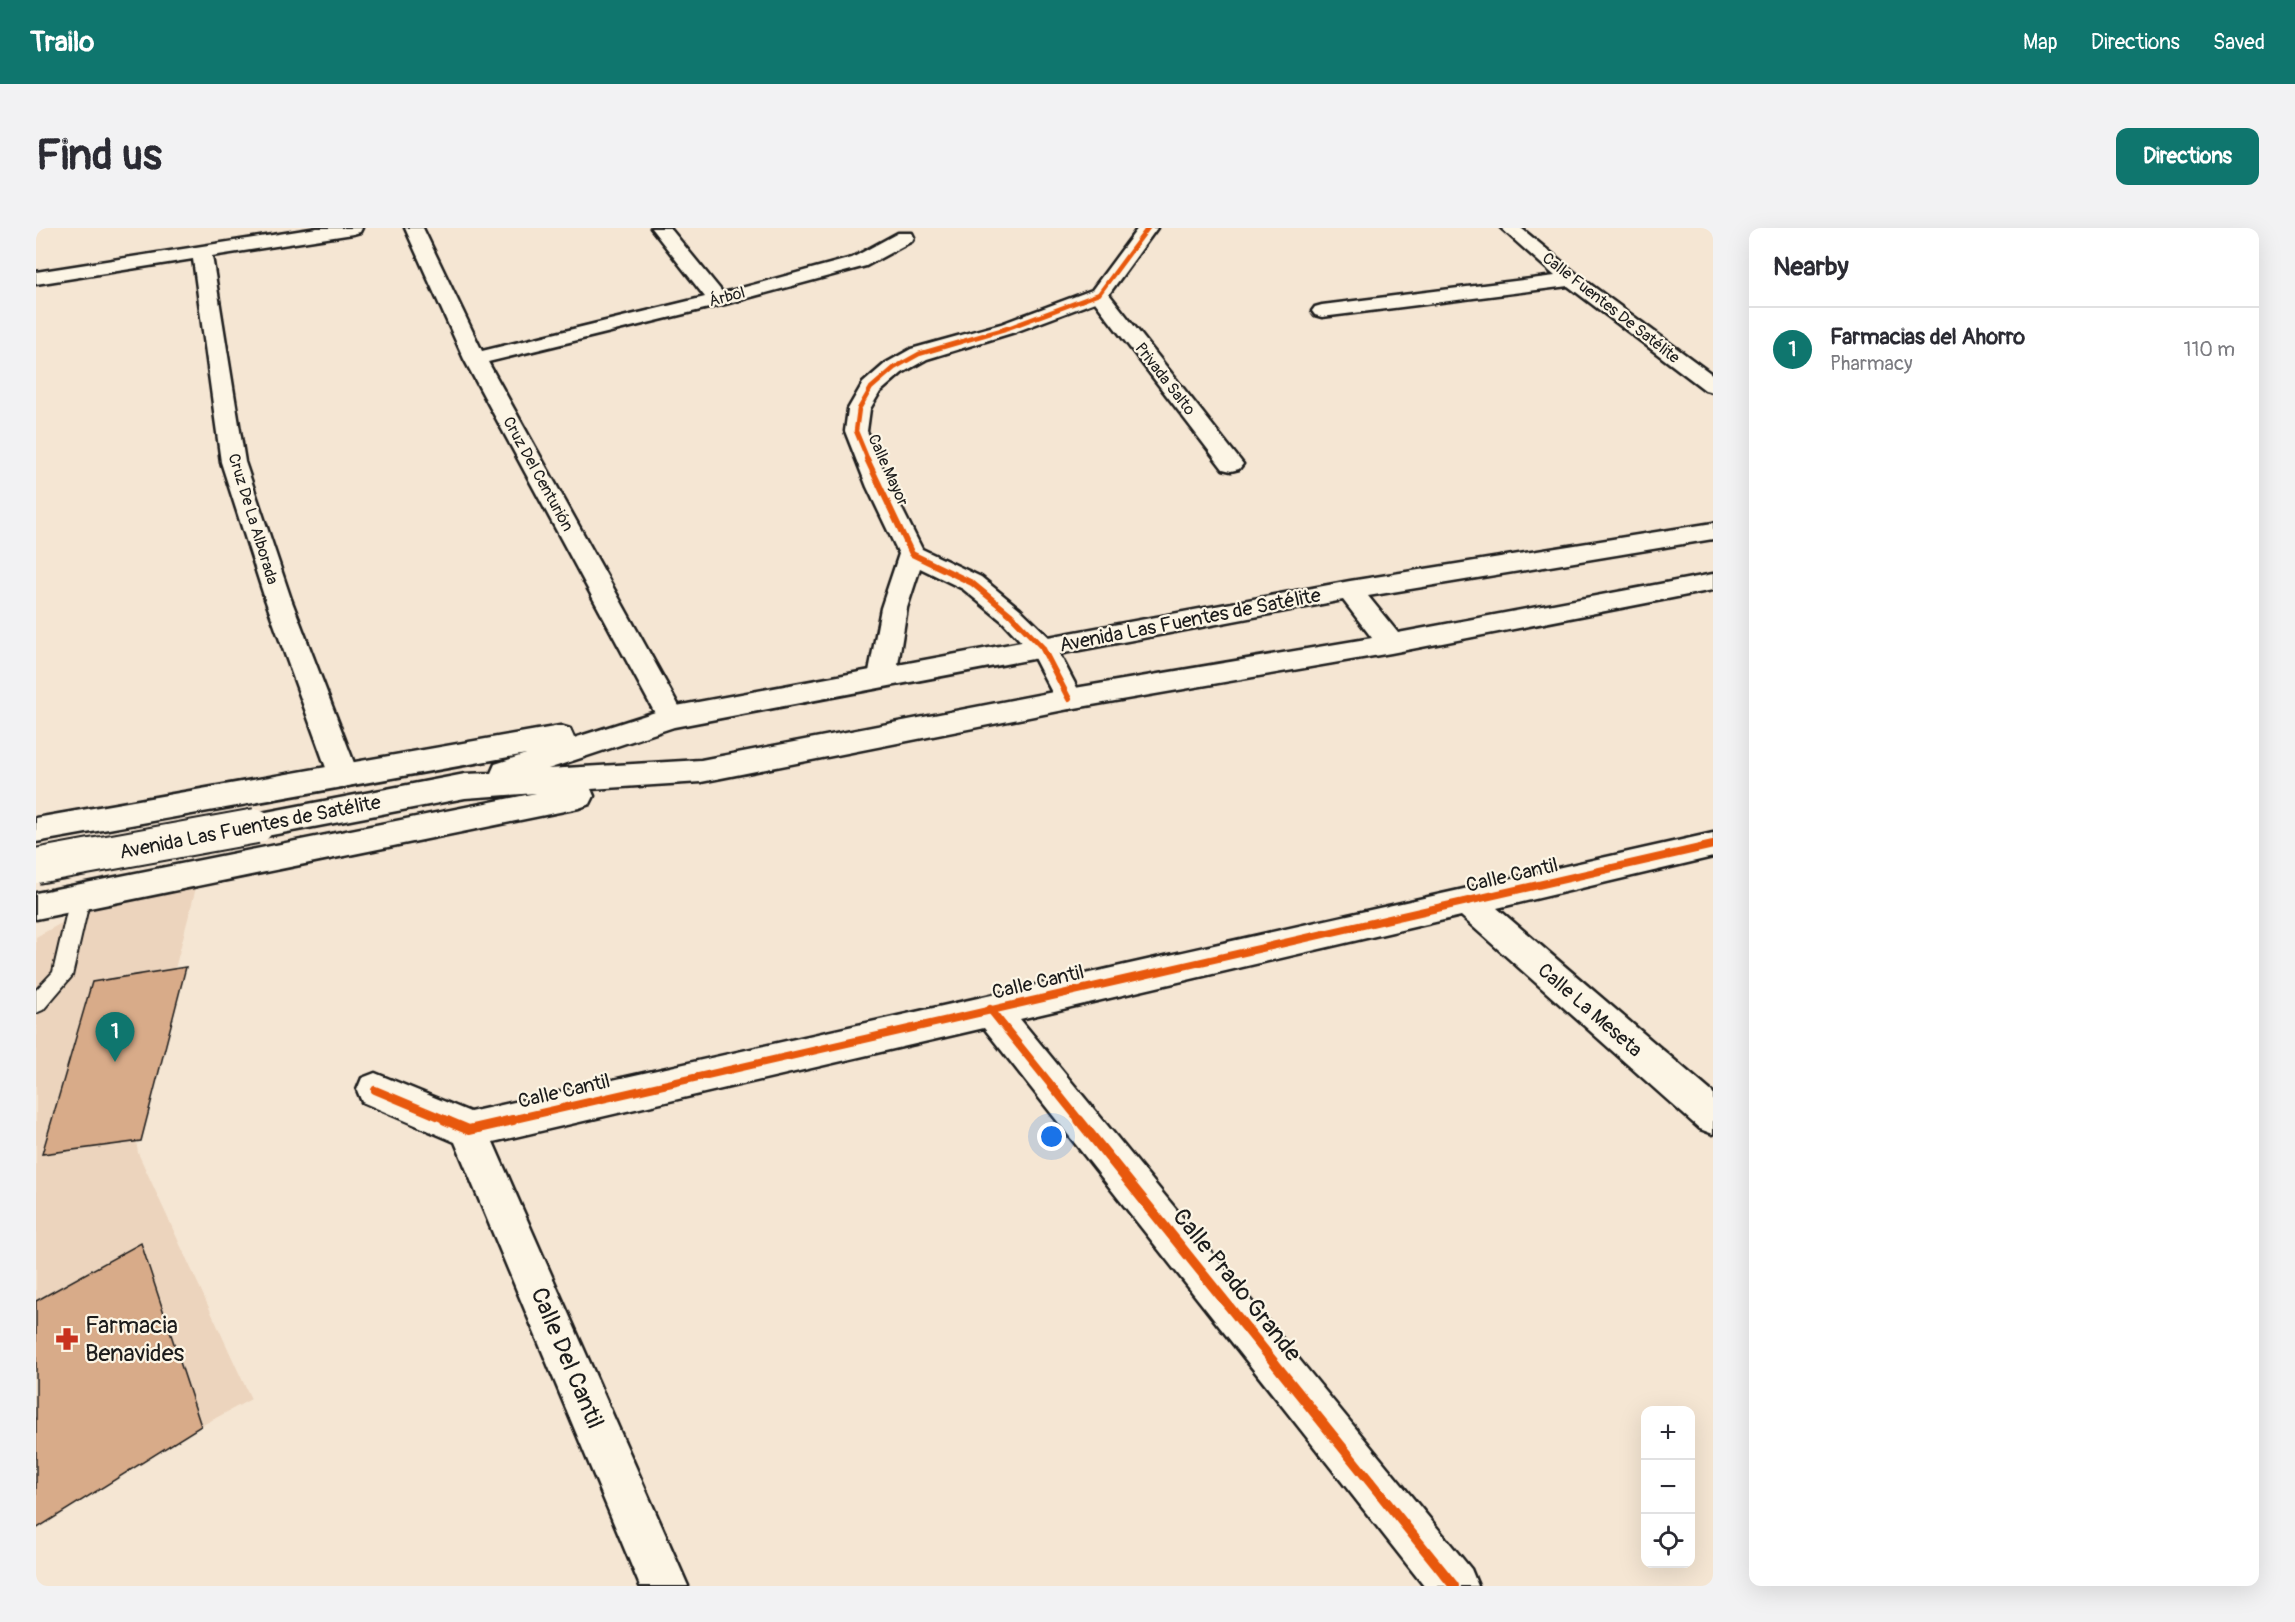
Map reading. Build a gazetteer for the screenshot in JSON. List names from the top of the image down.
{
  "streets": {
    "street": [
      "Árbol",
      "Calle Fuentes De Satélite",
      "Privada Salto",
      "Calle Mayor",
      "Cruz Del Centurión",
      "Cruz De La Alborada",
      "Avenida Las Fuentes de Satélite",
      "Calle Cantil",
      "Calle La Meseta",
      "Calle Prado Grande",
      "Calle Del Cantil"
    ]
  },
  "crossings": [
    ["Árbol", "Cruz Del Centurión"],
    ["Privada Salto", "Calle Mayor"],
    ["Cruz Del Centurión", "Avenida Las Fuentes de Satélite"],
    ["Calle Cantil", "Calle La Meseta"],
    ["Calle Cantil", "Calle Prado Grande"],
    ["Calle Cantil", "Calle Del Cantil"]
  ],
  "places": {
    "pharmacy": ["Farmacia Benavides"]
  },
  "page": {
    "header": "Trailo",
    "nav": ["Map", "Directions", "Saved"],
    "buttons": "Directions",
    "title": "Find us",
    "heading": "Nearby",
    "list": [
      {
        "mark": "1",
        "name": "Farmacias del Ahorro",
        "note": "Pharmacy",
        "value": "110 m"
      }
    ],
    "pins": "1",
    "map_buttons": ["+", "−"]
  }
}
